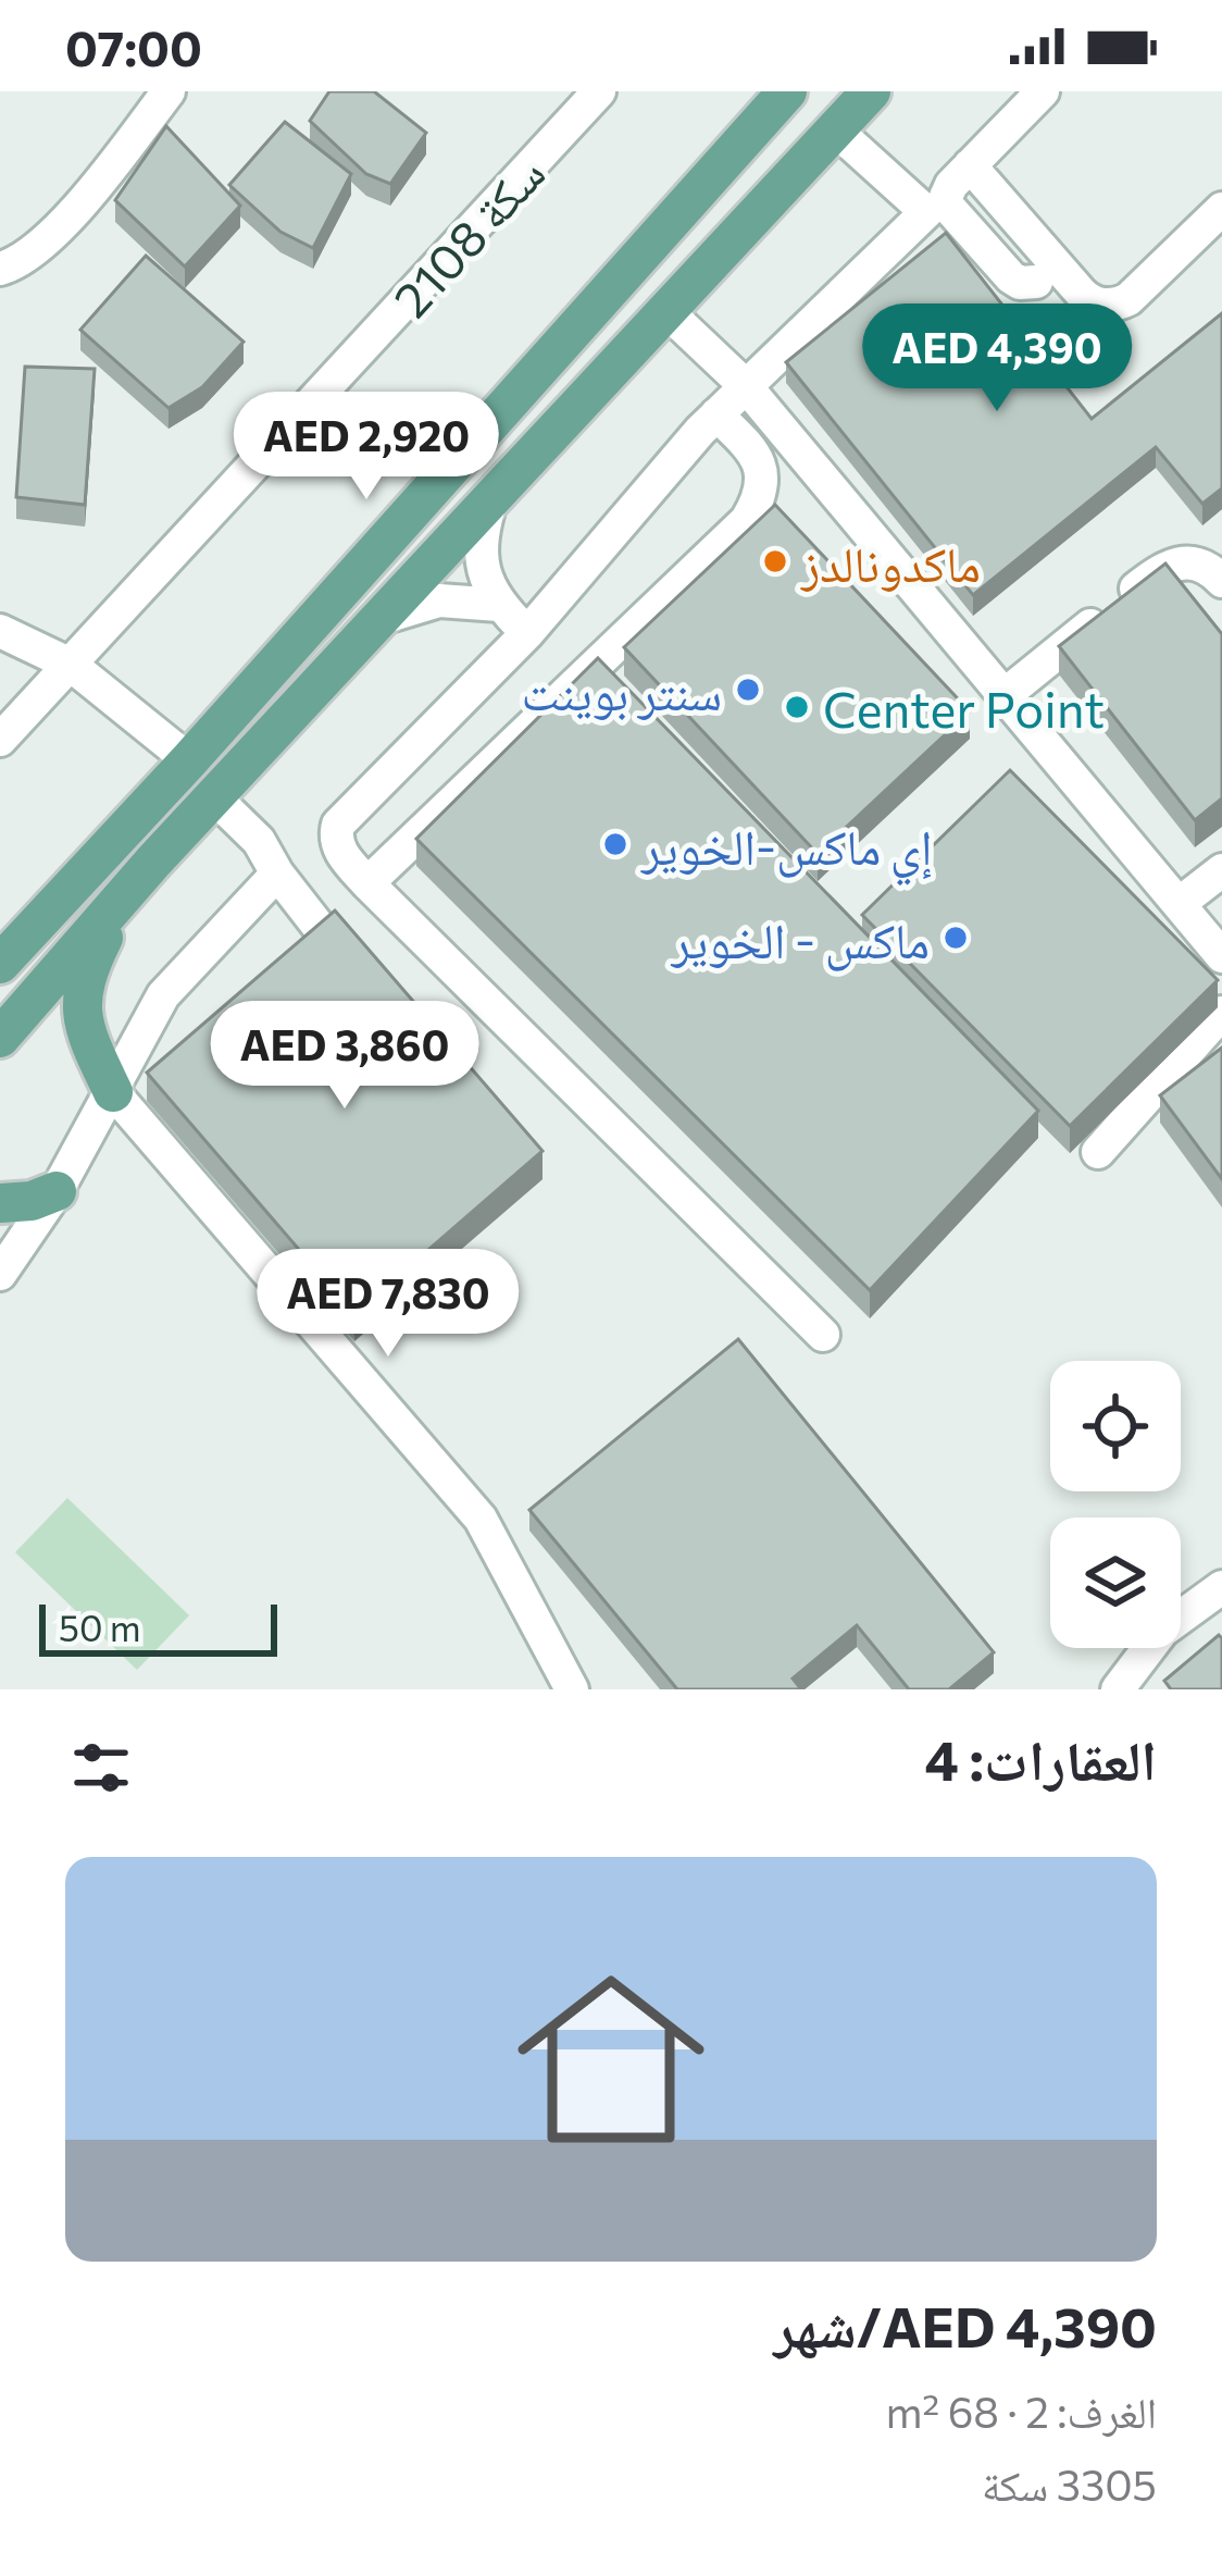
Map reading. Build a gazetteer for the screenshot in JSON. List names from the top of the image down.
{
  "streets": {
    "street": ["سكة 2108"]
  },
  "places": [
    "ماكدونالدز",
    "سنتر بوينت",
    "Center Point",
    "إي ماكس-الخوير",
    "ماكس - الخوير"
  ],
  "scale_bar": "50 m",
  "page": {
    "status": "07:00",
    "price": [
      "AED 4,390",
      "AED 2,920",
      "AED 3,860",
      "AED 7,830"
    ],
    "scale": "50 m",
    "heading": "العقارات: 4",
    "list": [
      {
        "name": "AED 4,390/شهر",
        "note": "الغرف: 2 · 68 m² · 3305 سكة"
      }
    ]
  }
}
